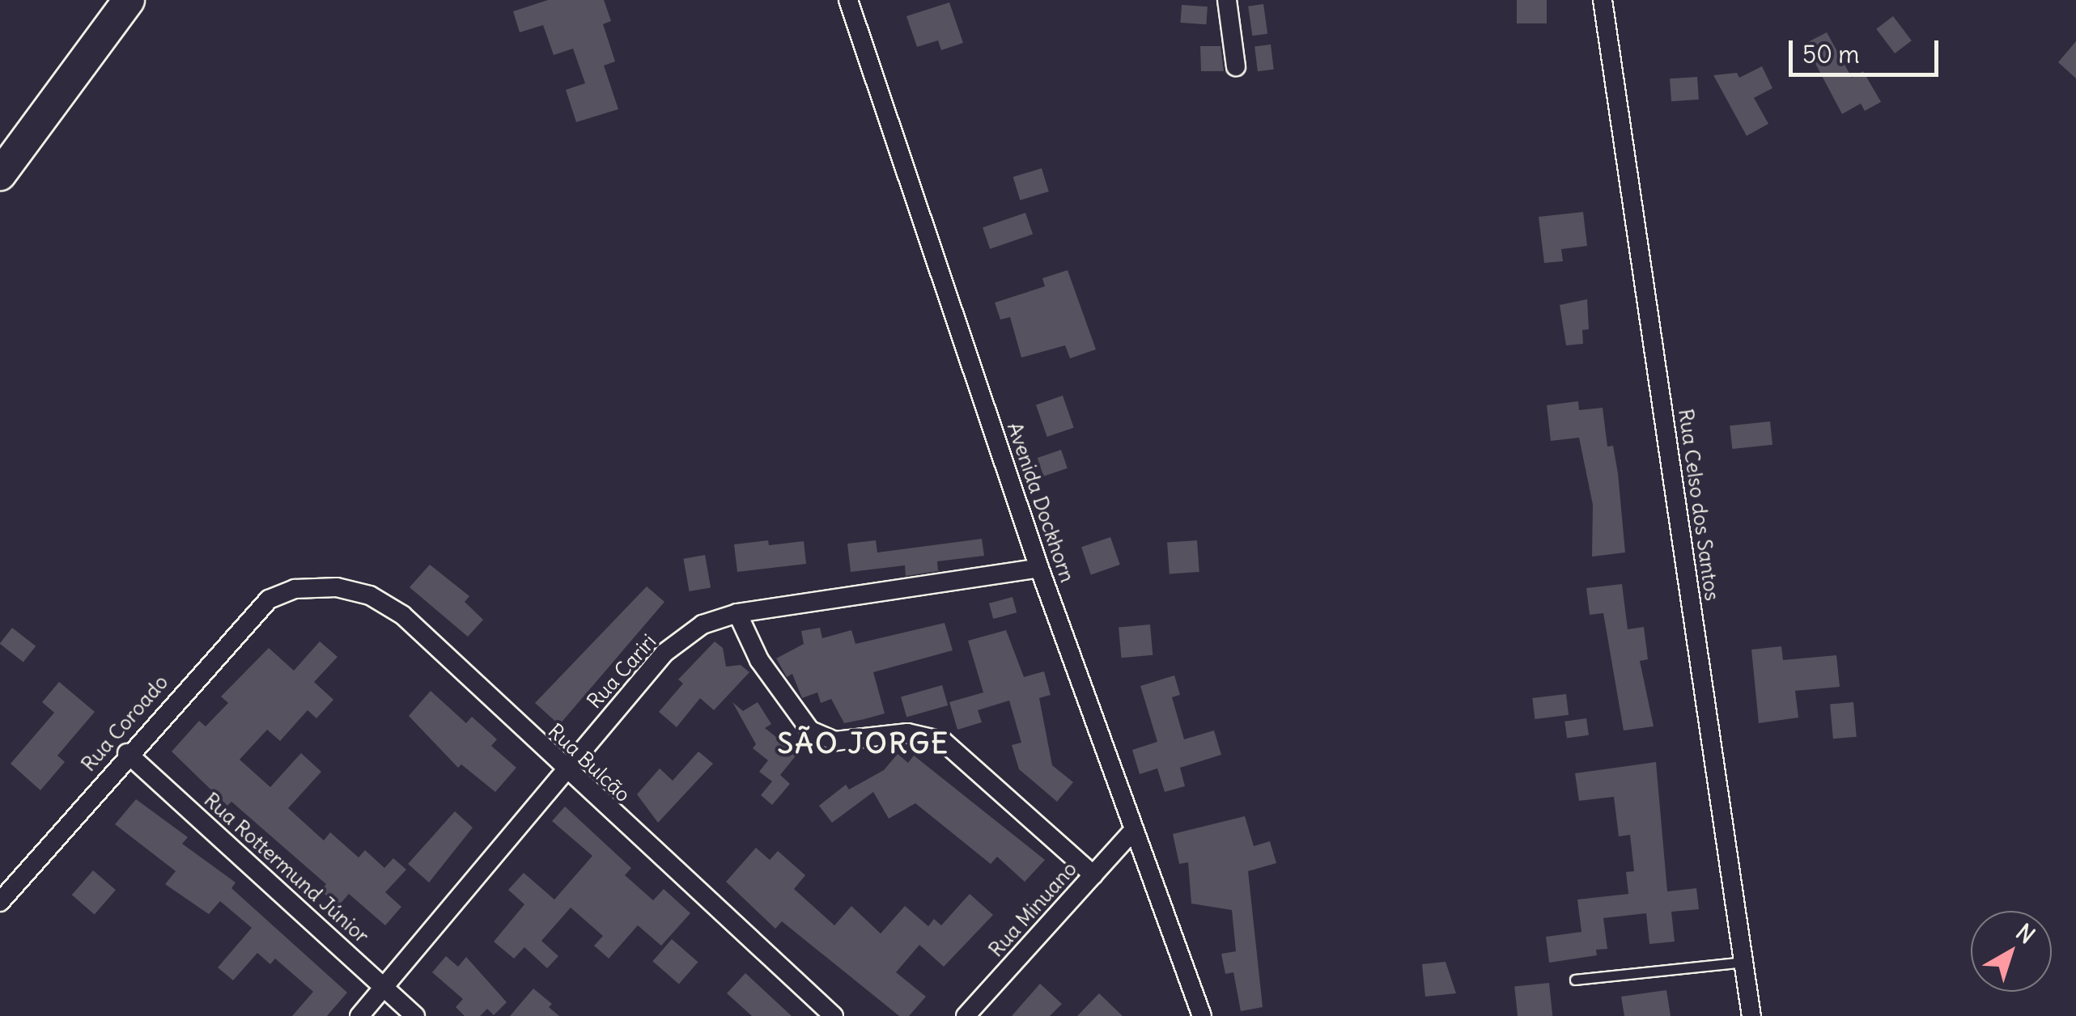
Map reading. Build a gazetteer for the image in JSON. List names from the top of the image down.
{
  "streets": {
    "street": [
      "Avenida Dockhorn",
      "Rua Celso dos Santos",
      "Rua Cariri",
      "Rua Coroado",
      "Rua Bulcão",
      "Rua Rottermund Júnior",
      "Rua Minuano"
    ]
  },
  "crossings": [
    ["Avenida Dockhorn", "Rua Cariri"],
    ["Avenida Dockhorn", "Rua Minuano"],
    ["Rua Cariri", "Rua Bulcão"],
    ["Rua Cariri", "Rua Rottermund Júnior"],
    ["Rua Coroado", "Rua Bulcão"],
    ["Rua Coroado", "Rua Rottermund Júnior"]
  ],
  "districts": ["SÃO JORGE"],
  "scale_bar": "50 m",
  "north": "top right"
}
